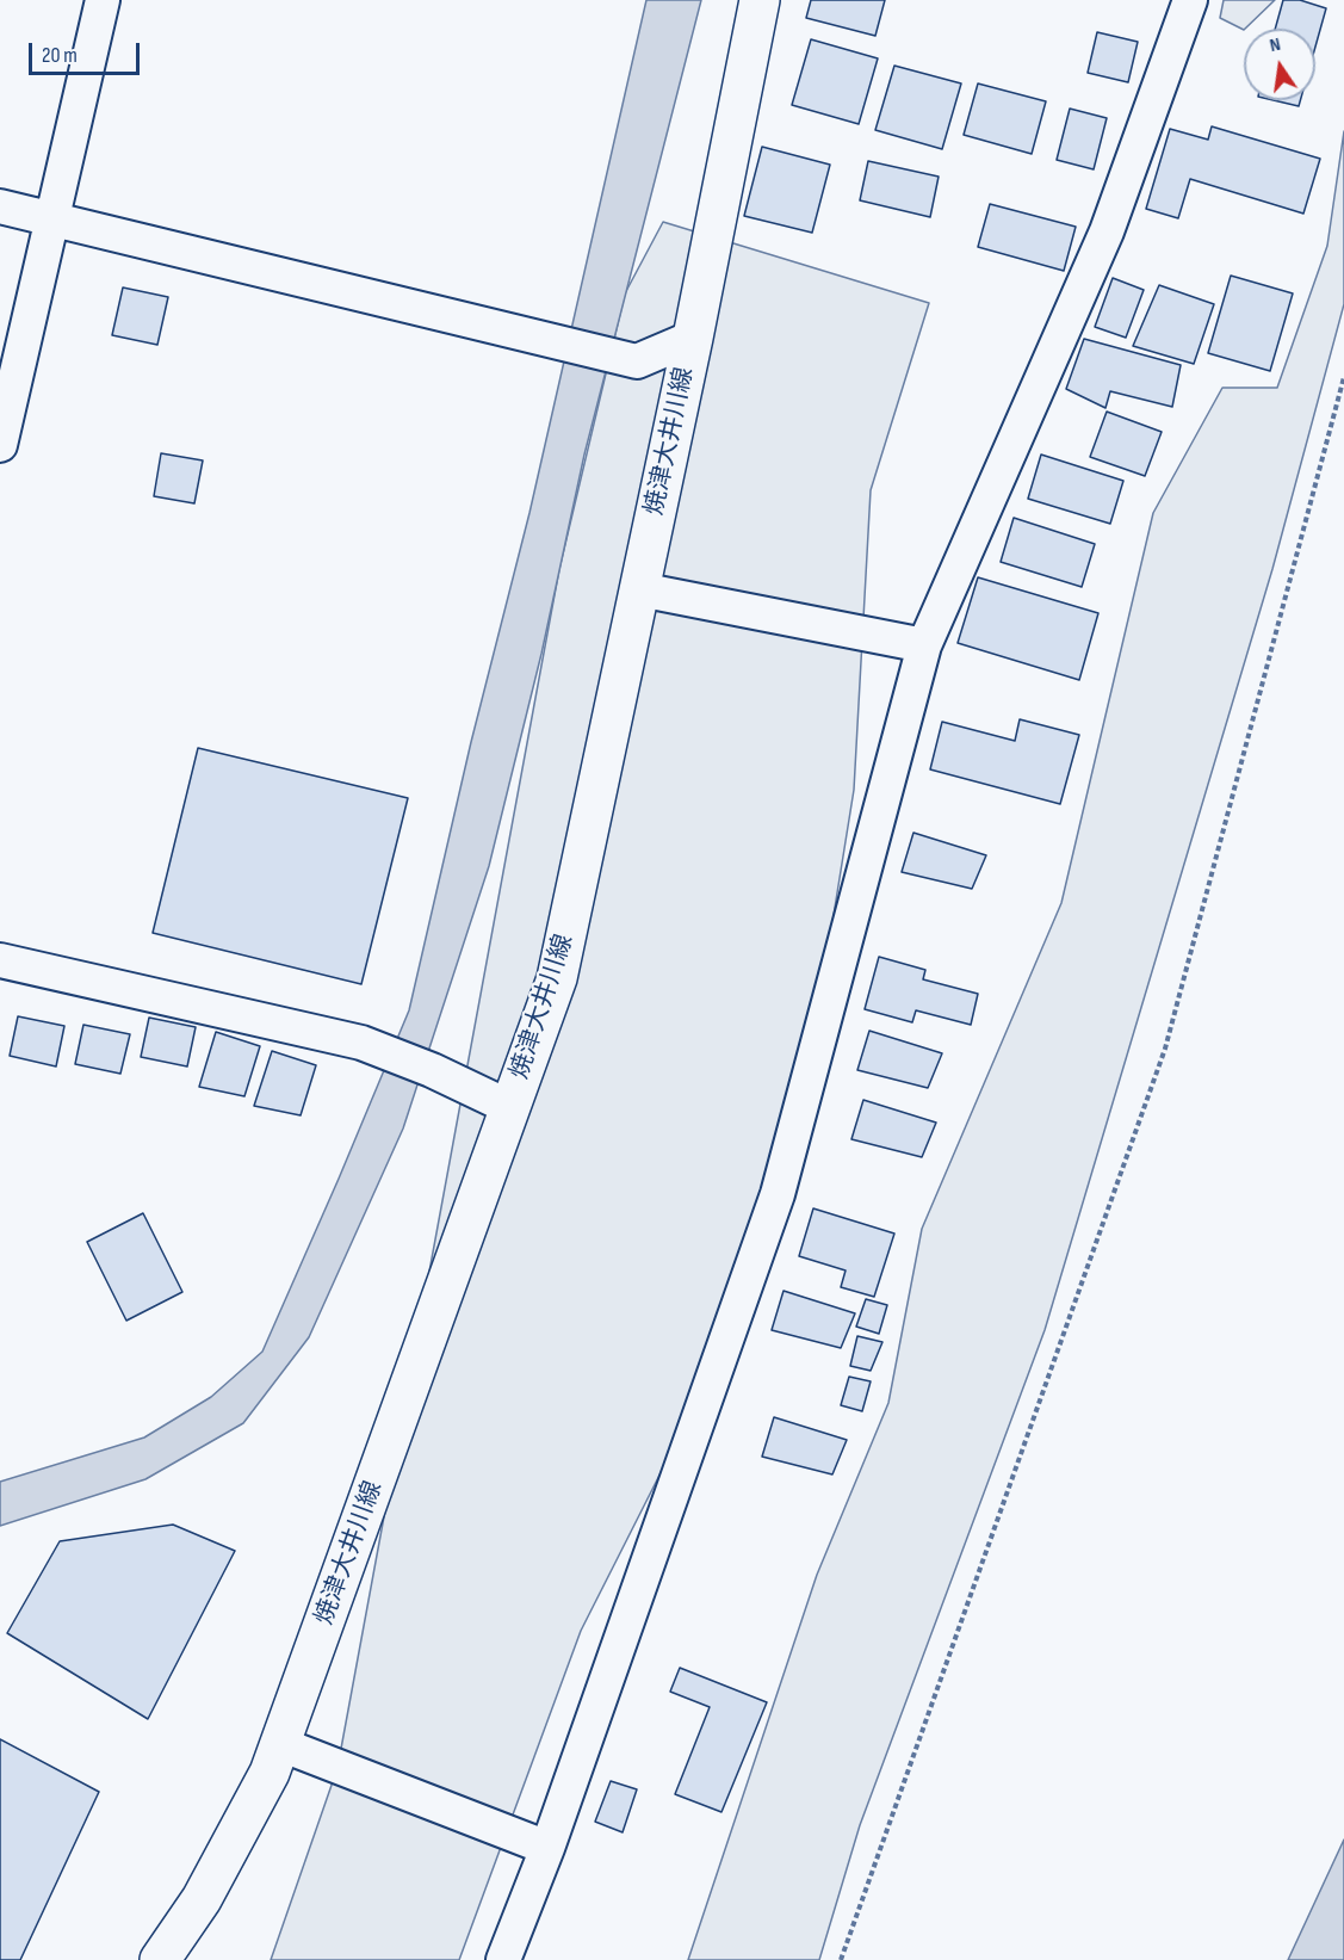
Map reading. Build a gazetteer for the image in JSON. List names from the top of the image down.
{
  "streets": {
    "main road": ["焼津大井川線"]
  },
  "scale_bar": "20 m",
  "north": "top"
}
